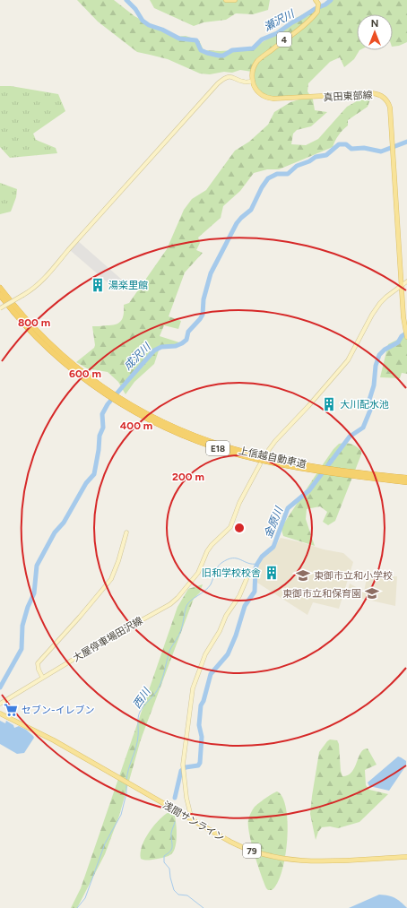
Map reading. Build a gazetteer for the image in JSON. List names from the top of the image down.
{
  "streets": {
    "highway": ["E18", "上信越自動車道"],
    "main road": [
      "4",
      "真田東部線",
      "浅間サンライン",
      "79"
    ],
    "street": ["大屋停車場田沢線"]
  },
  "crossings": [
    ["4", "真田東部線"]
  ],
  "water": [
    "瀬沢川",
    "成沢川",
    "金原川",
    "西川"
  ],
  "places": {
    "building": ["湯楽里館", "大川配水池", "旧和学校校舎"],
    "school or university": ["東御市立和小学校", "東御市立和保育園"],
    "supermarket": ["セブン-イレブン"]
  },
  "north": "top",
  "rings": [
    "800 m",
    "600 m",
    "400 m",
    "200 m"
  ]
}
